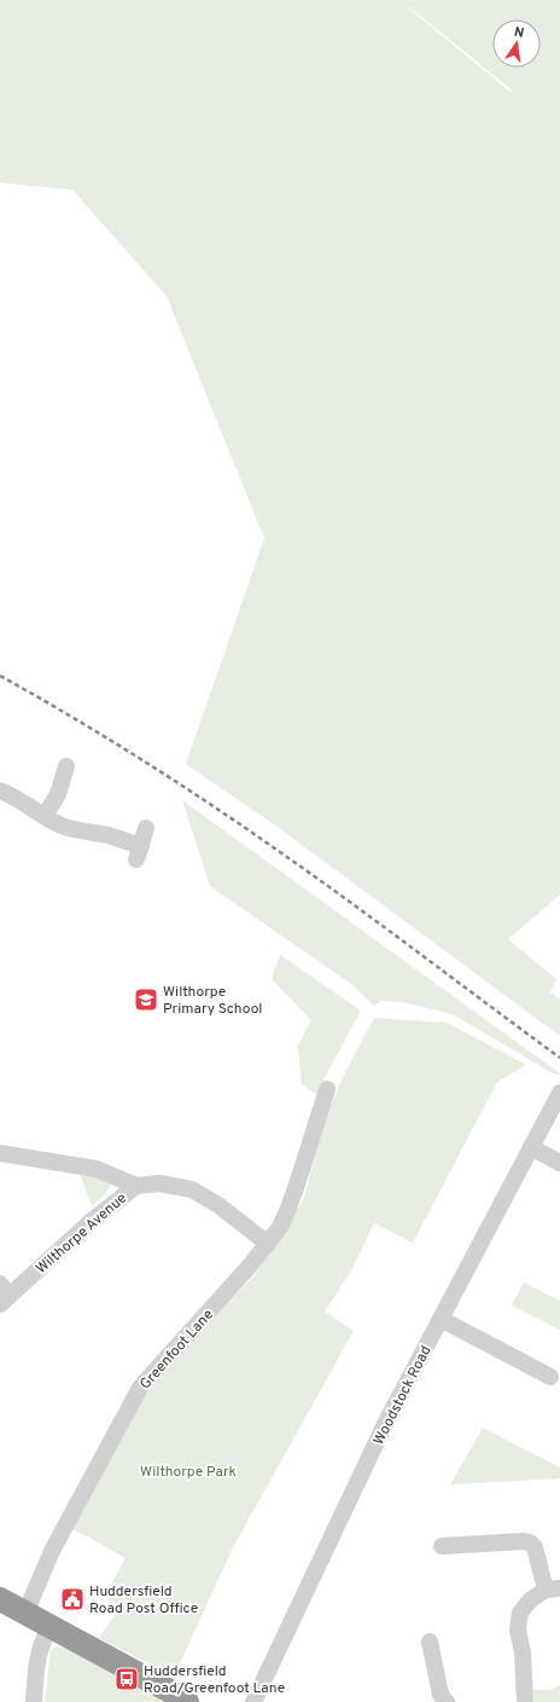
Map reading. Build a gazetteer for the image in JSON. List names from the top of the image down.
{
  "streets": {
    "street": ["Wilthorpe Avenue", "Greenfoot Lane", "Woodstock Road"]
  },
  "crossings": [
    ["Wilthorpe Avenue", "Greenfoot Lane"]
  ],
  "parks": ["Wilthorpe Park"],
  "places": {
    "school or university": ["Wilthorpe Primary School"],
    "public building": ["Huddersfield Road Post Office"],
    "bus stop": ["Huddersfield Road/Greenfoot Lane"]
  },
  "north": "top"
}
